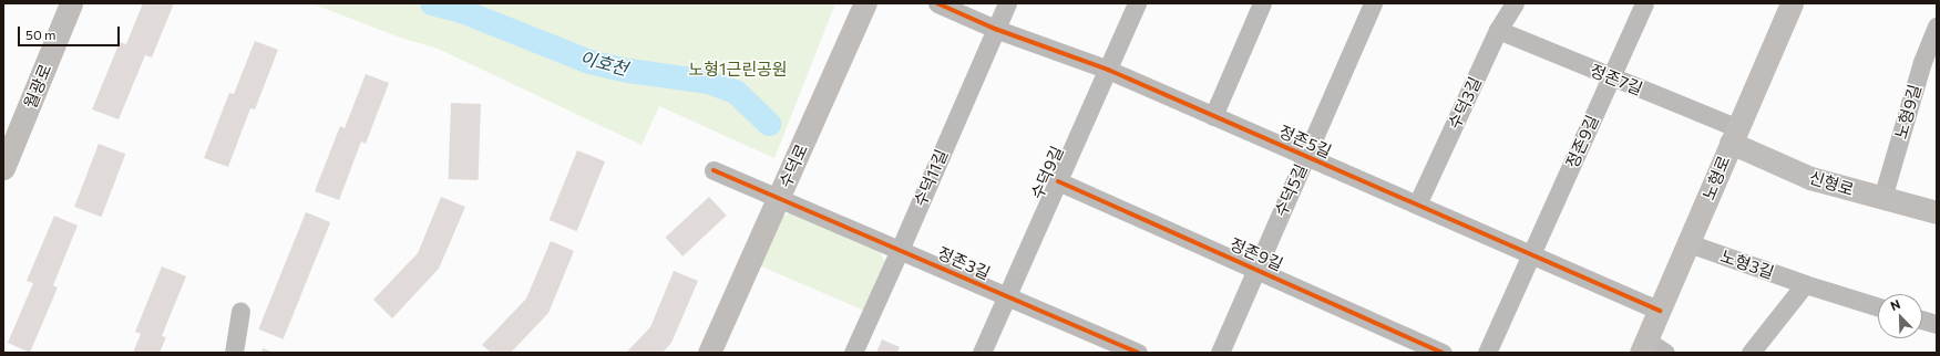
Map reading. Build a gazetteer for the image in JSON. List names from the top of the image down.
{
  "streets": {
    "main road": [
      "월광로",
      "수덕로",
      "노형로",
      "신형로"
    ],
    "street": [
      "정존7길",
      "수덕3길",
      "노형9길",
      "정존5길",
      "정존9길",
      "수덕9길",
      "수덕11길",
      "수덕5길",
      "정존3길",
      "노형3길"
    ]
  },
  "crossings": [
    ["정존7길", "수덕3길"],
    ["정존7길", "정존9길"],
    ["정존7길", "노형로"],
    ["정존7길", "신형로"],
    ["수덕3길", "정존5길"],
    ["노형9길", "신형로"],
    ["정존5길", "정존9길"],
    ["정존5길", "수덕9길"],
    ["정존5길", "수덕11길"],
    ["정존5길", "노형로"],
    ["정존5길", "수덕5길"],
    ["정존9길", "수덕9길"],
    ["정존9길", "수덕5길"],
    ["수덕로", "정존3길"],
    ["수덕9길", "정존3길"],
    ["수덕11길", "정존3길"],
    ["노형로", "신형로"],
    ["노형로", "노형3길"]
  ],
  "water": ["이호천"],
  "parks": ["노형1근린공원"],
  "scale_bar": "50 m",
  "north": "top left"
}
